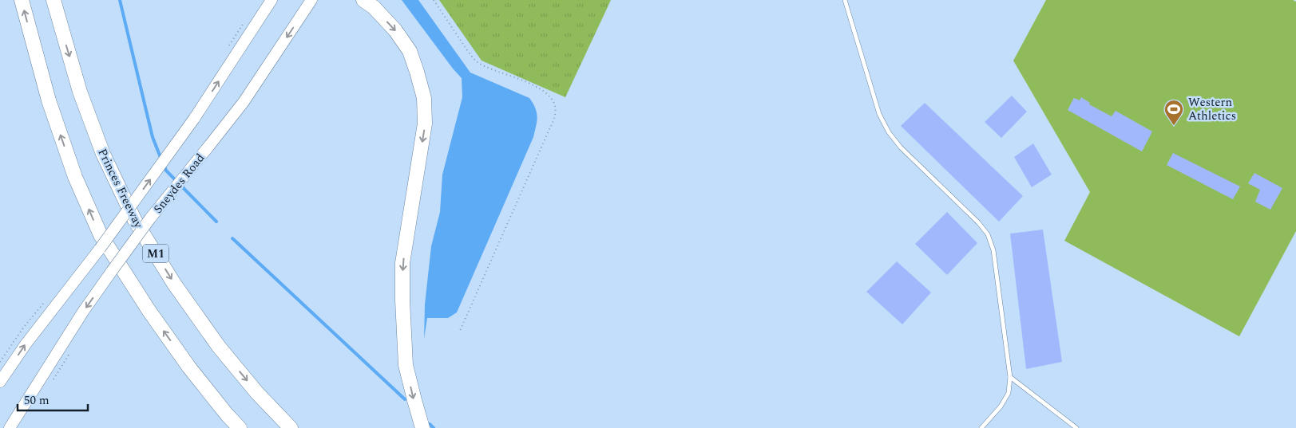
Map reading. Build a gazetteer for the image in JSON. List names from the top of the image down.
{
  "streets": {
    "highway": ["Princes Freeway", "M1"],
    "main road": ["Sneydes Road"]
  },
  "places": {
    "sports": ["Western Athletics"]
  },
  "scale_bar": "50 m"
}
